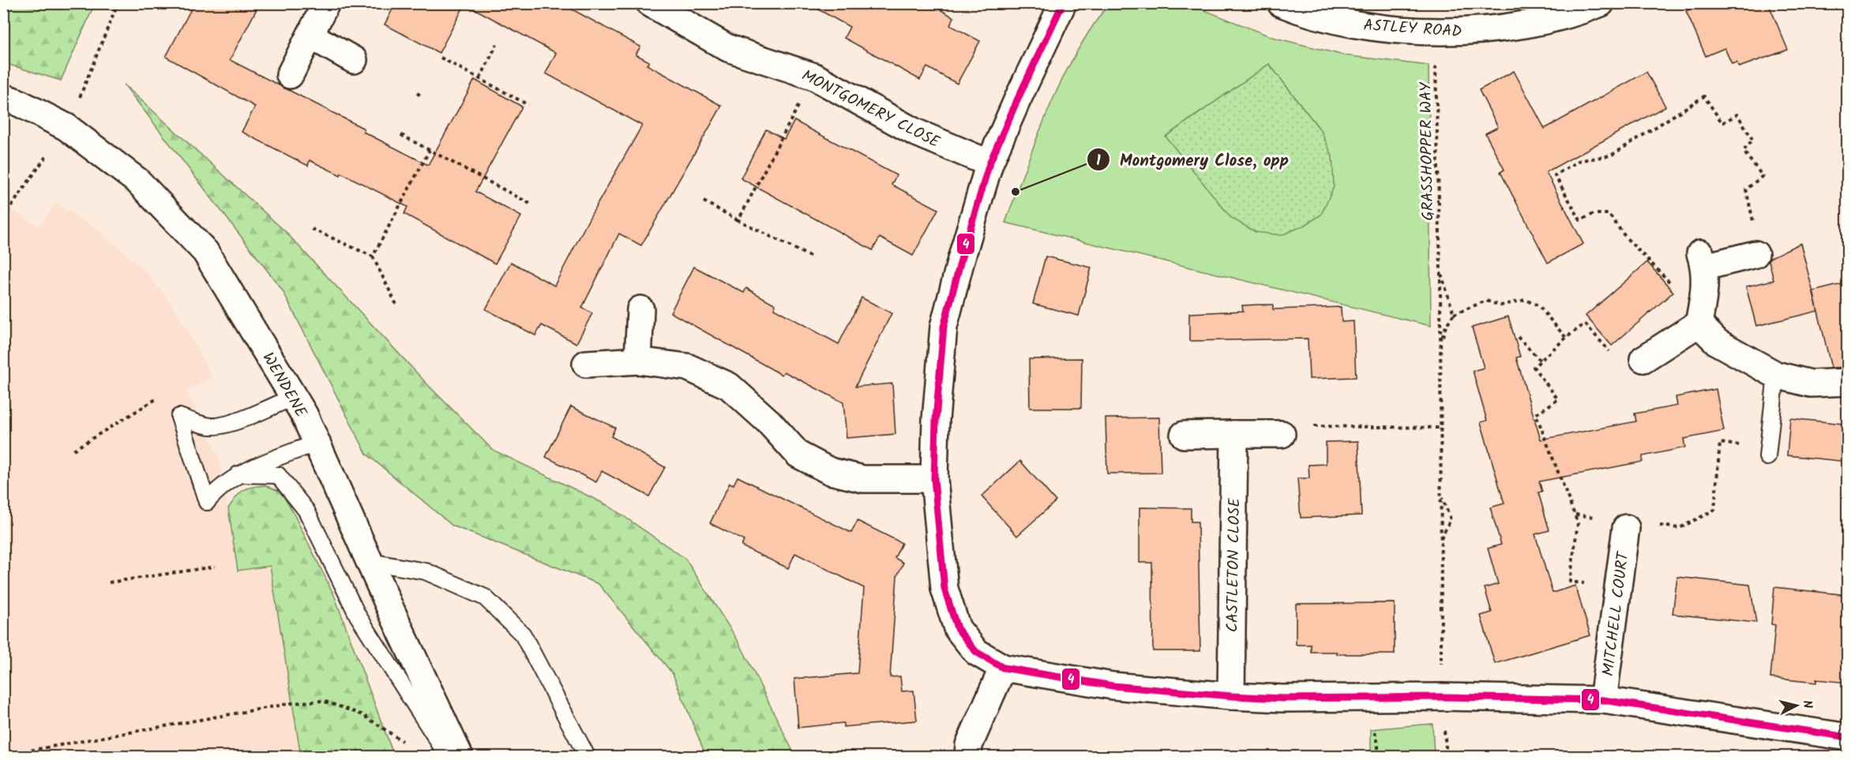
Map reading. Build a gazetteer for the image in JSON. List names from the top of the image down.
{
  "streets": {
    "street": [
      "ASTLEY ROAD",
      "MONTGOMERY CLOSE",
      "WENDENE",
      "CASTLETON CLOSE",
      "MITCHELL COURT"
    ],
    "path": ["GRASSHOPPER WAY"]
  },
  "crossings": [
    ["ASTLEY ROAD", "GRASSHOPPER WAY"]
  ],
  "places": ["Montgomery Close, opp"],
  "lines": ["transit line 4"],
  "north": "right"
}
